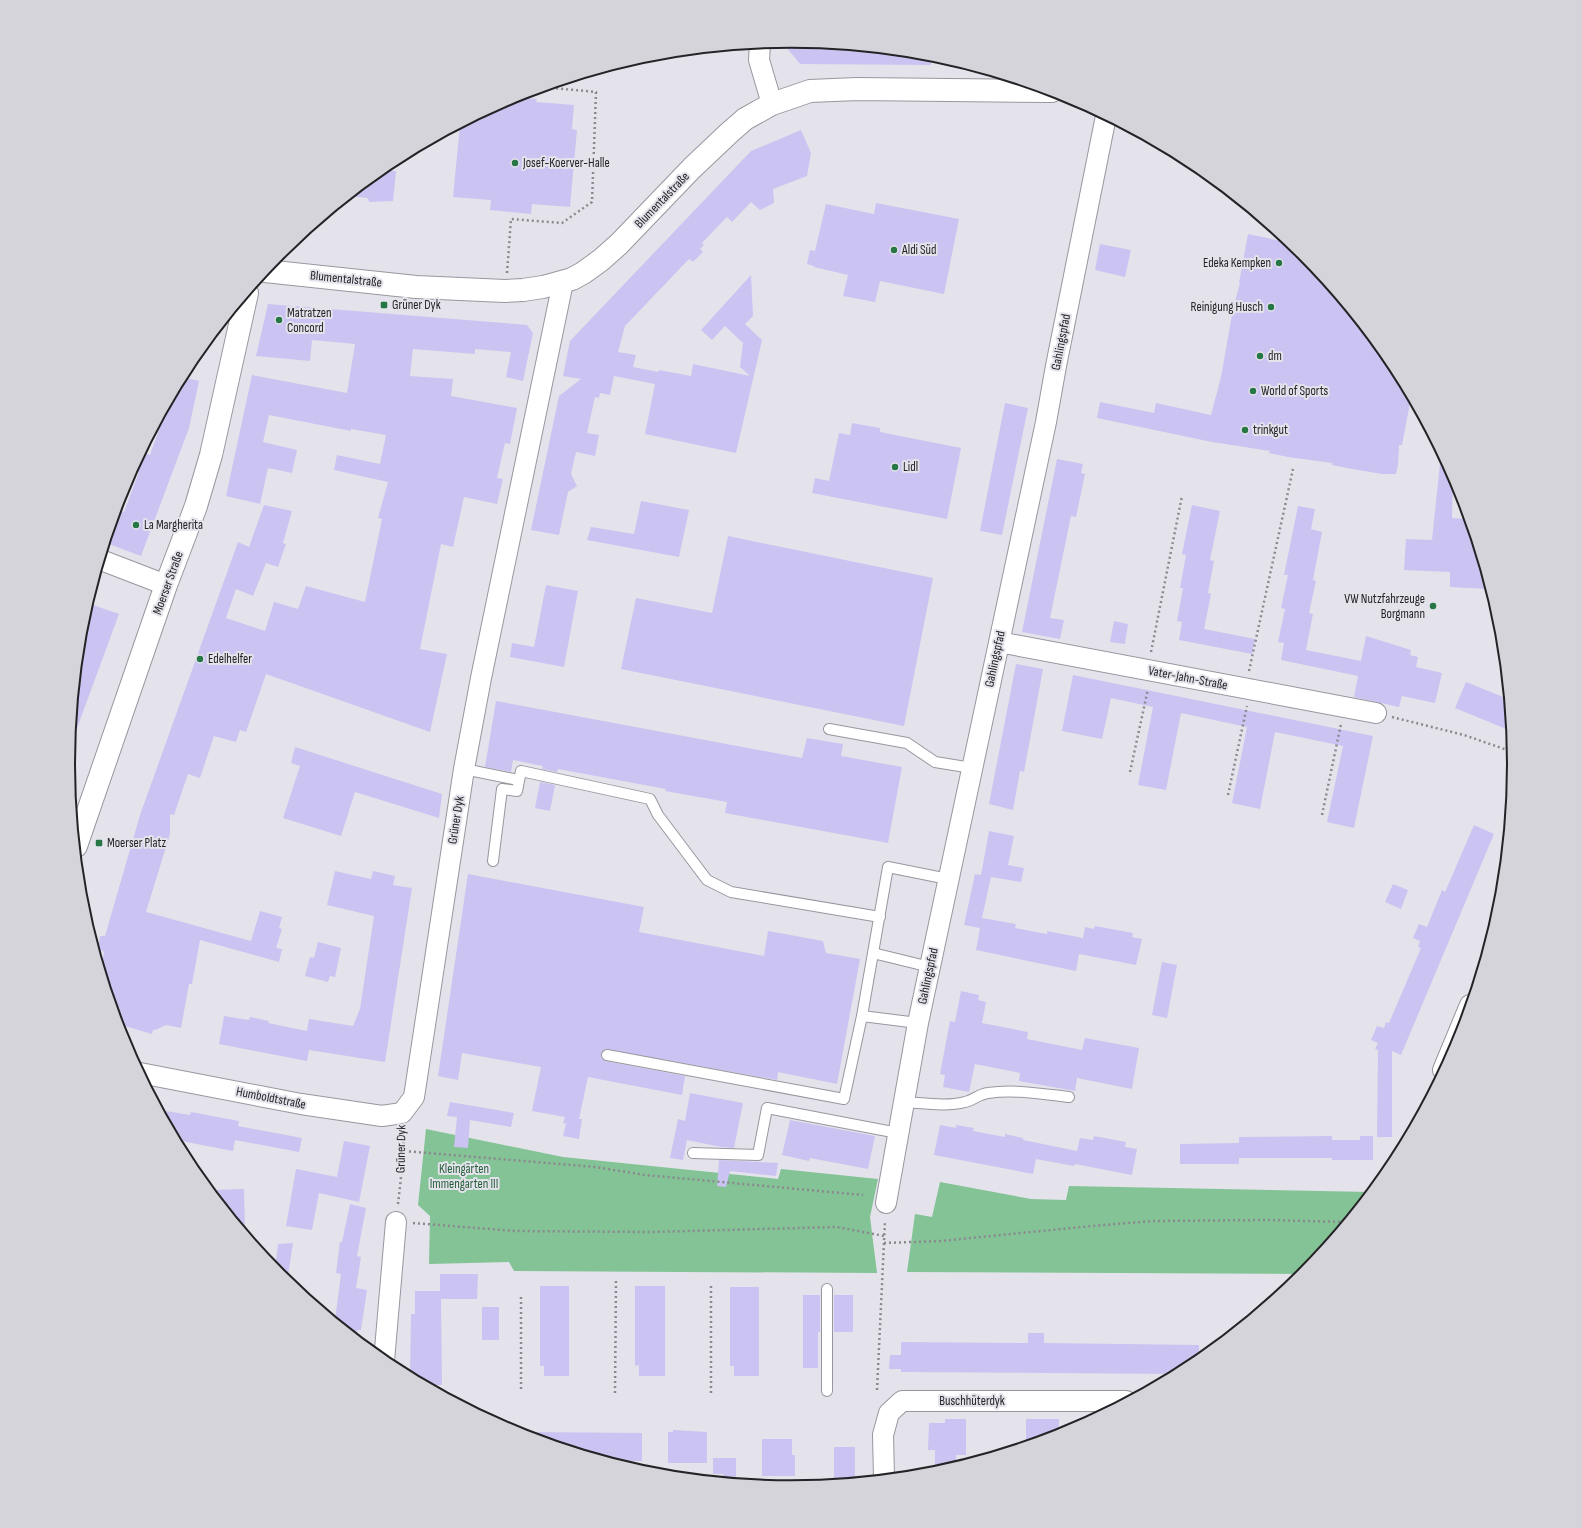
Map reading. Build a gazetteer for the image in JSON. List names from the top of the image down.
{
  "streets": {
    "main road": ["Blumentalstraße", "Moerser Straße"],
    "street": [
      "Gahlingspfad",
      "Vater-Jahn-Straße",
      "Grüner Dyk",
      "Humboldtstraße",
      "Buschhüterdyk"
    ]
  },
  "crossings": [
    ["Blumentalstraße", "Grüner Dyk"],
    ["Gahlingspfad", "Vater-Jahn-Straße"],
    ["Grüner Dyk", "Humboldtstraße"]
  ],
  "parks": ["Kleingärten Immengarten III"],
  "places": {
    "other": [
      "Josef-Koerver-Halle",
      "Aldi Süd",
      "Edeka Kempken",
      "Reinigung Husch",
      "Matratzen Concord",
      "dm",
      "World of Sports",
      "trinkgut",
      "Lidl",
      "La Margherita",
      "VW Nutzfahrzeuge Borgmann",
      "Edelhelfer"
    ],
    "transit": ["Grüner Dyk", "Moerser Platz"]
  }
}
